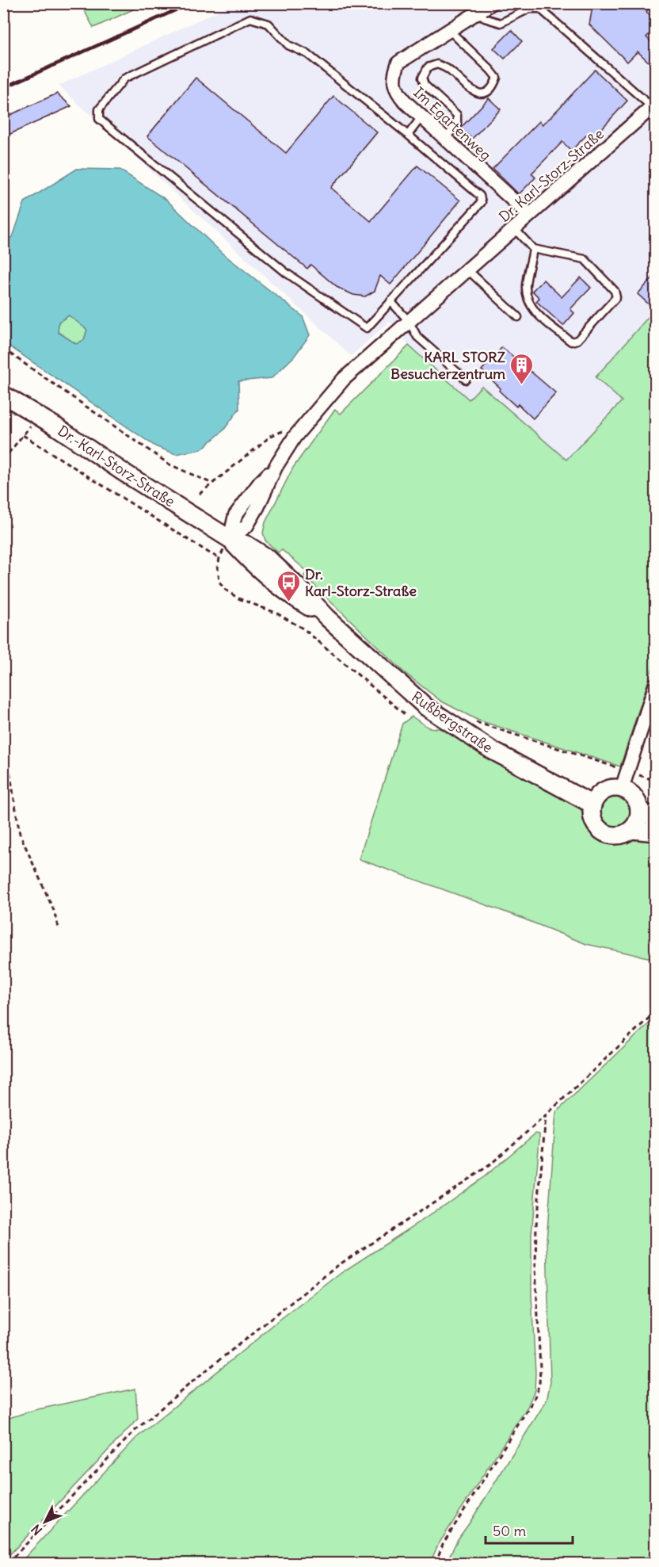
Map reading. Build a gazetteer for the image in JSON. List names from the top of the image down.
{
  "streets": {
    "street": [
      "Im Egartenweg",
      "Dr. Karl-Storz-Straße",
      "Dr.-Karl-Storz-Straße",
      "Rußbergstraße"
    ]
  },
  "crossings": [
    ["Im Egartenweg", "Dr. Karl-Storz-Straße"],
    ["Dr. Karl-Storz-Straße", "Dr.-Karl-Storz-Straße"],
    ["Dr. Karl-Storz-Straße", "Rußbergstraße"],
    ["Dr.-Karl-Storz-Straße", "Rußbergstraße"]
  ],
  "places": {
    "building": ["KARL STORZ Besucherzentrum"],
    "bus stop": ["Dr. Karl-Storz-Straße"]
  },
  "scale_bar": "50 m",
  "north": "bottom left"
}
